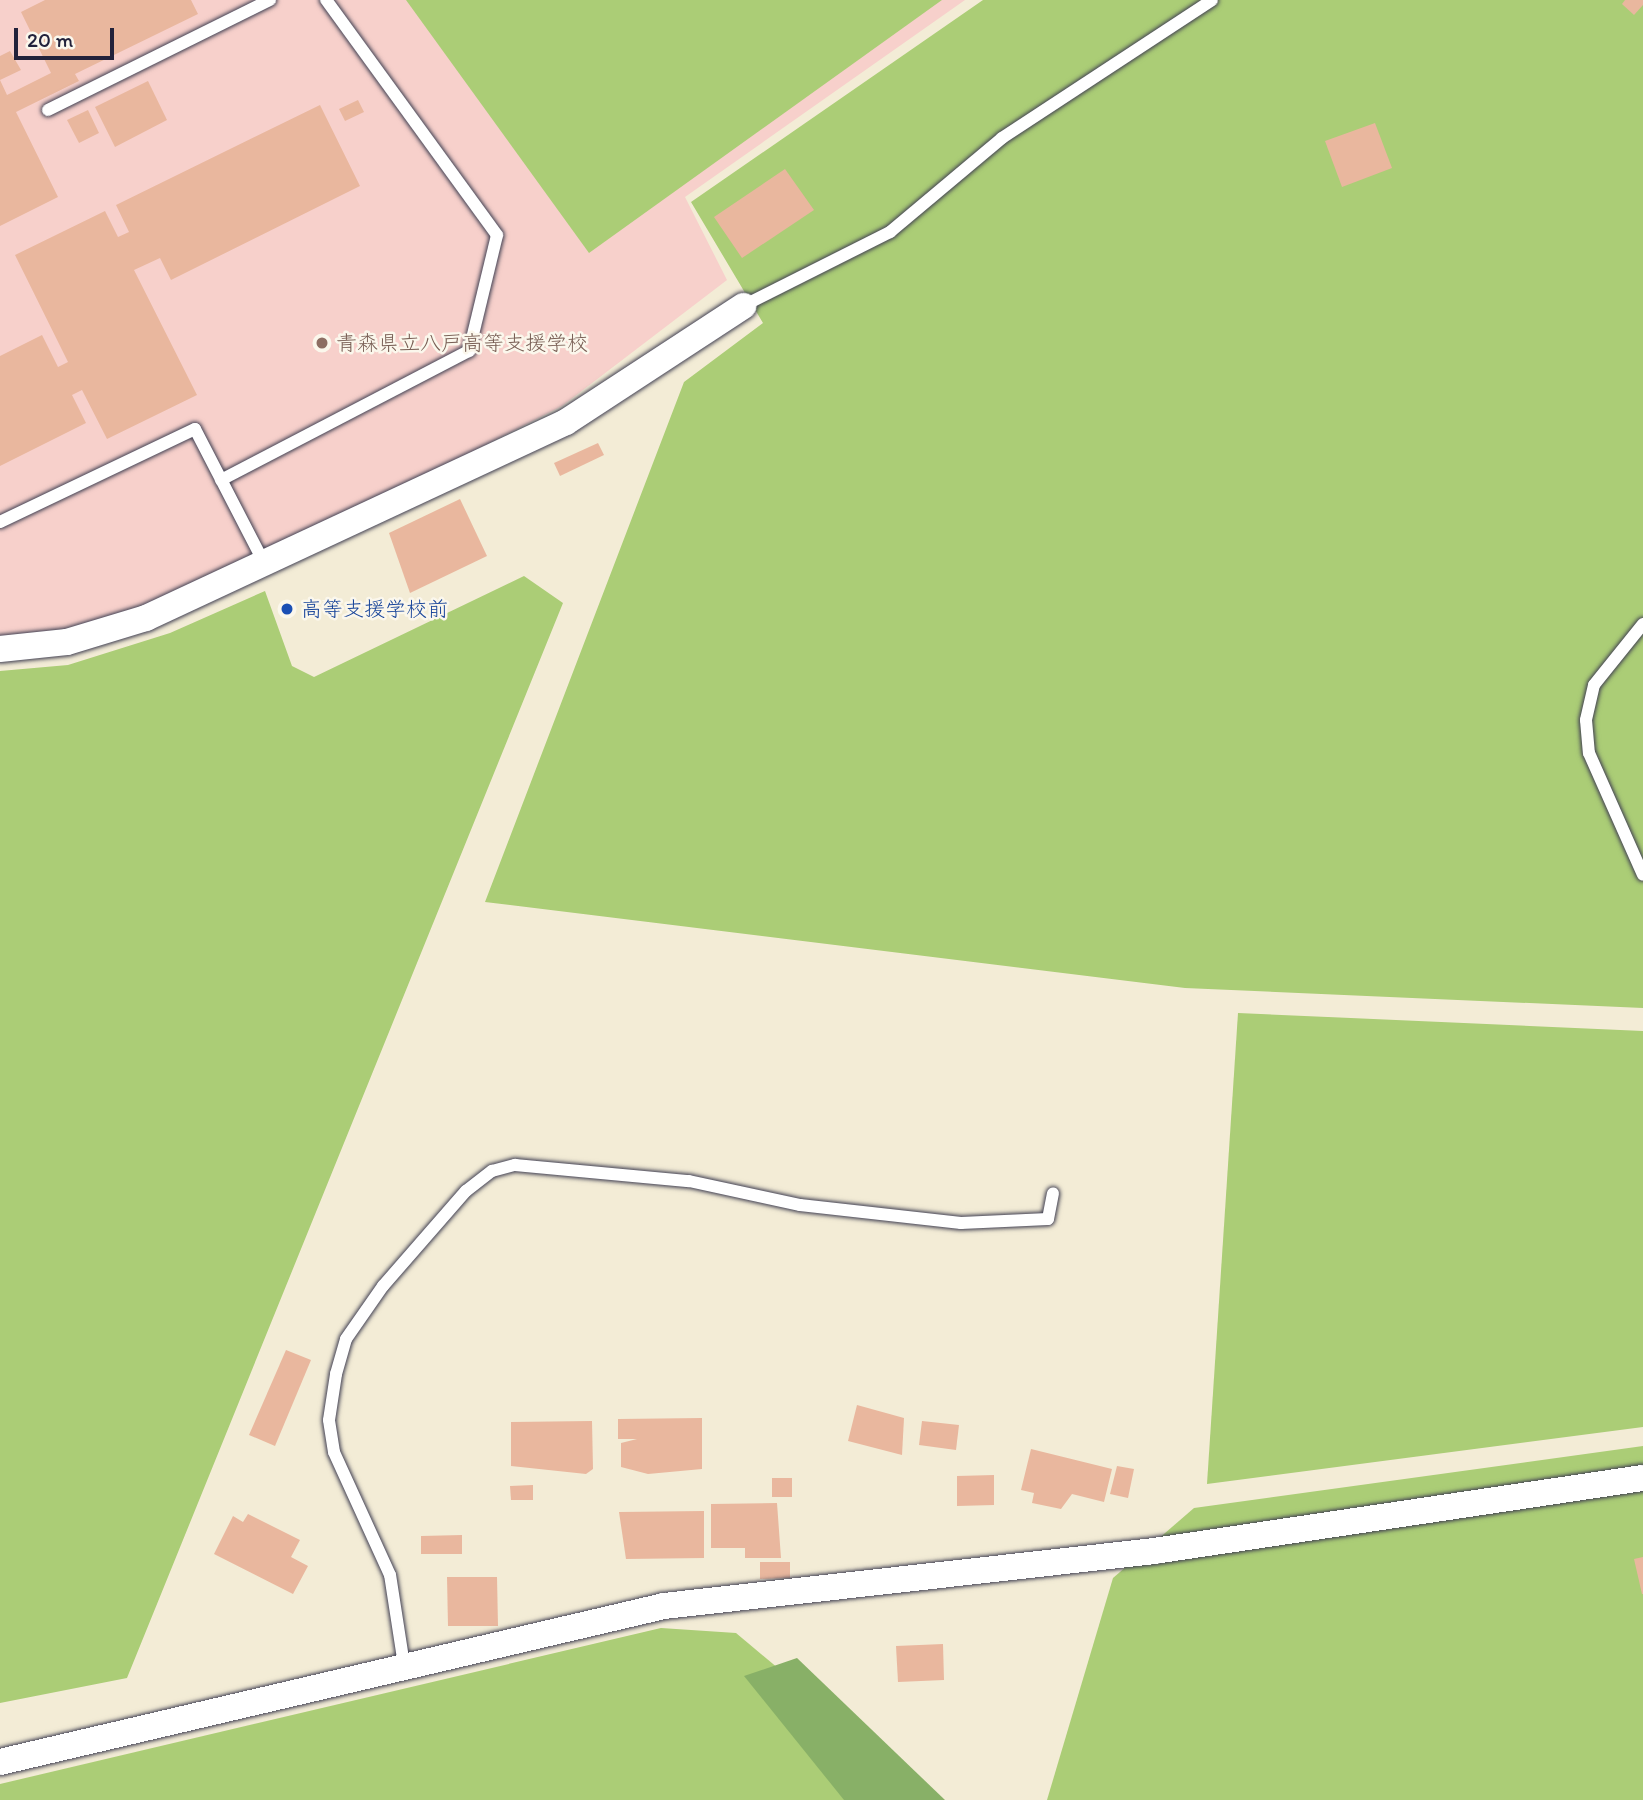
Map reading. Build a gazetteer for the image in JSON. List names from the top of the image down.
{
  "places": ["青森県立八戸高等支援学校", "高等支援学校前"],
  "scale_bar": "20 m"
}
